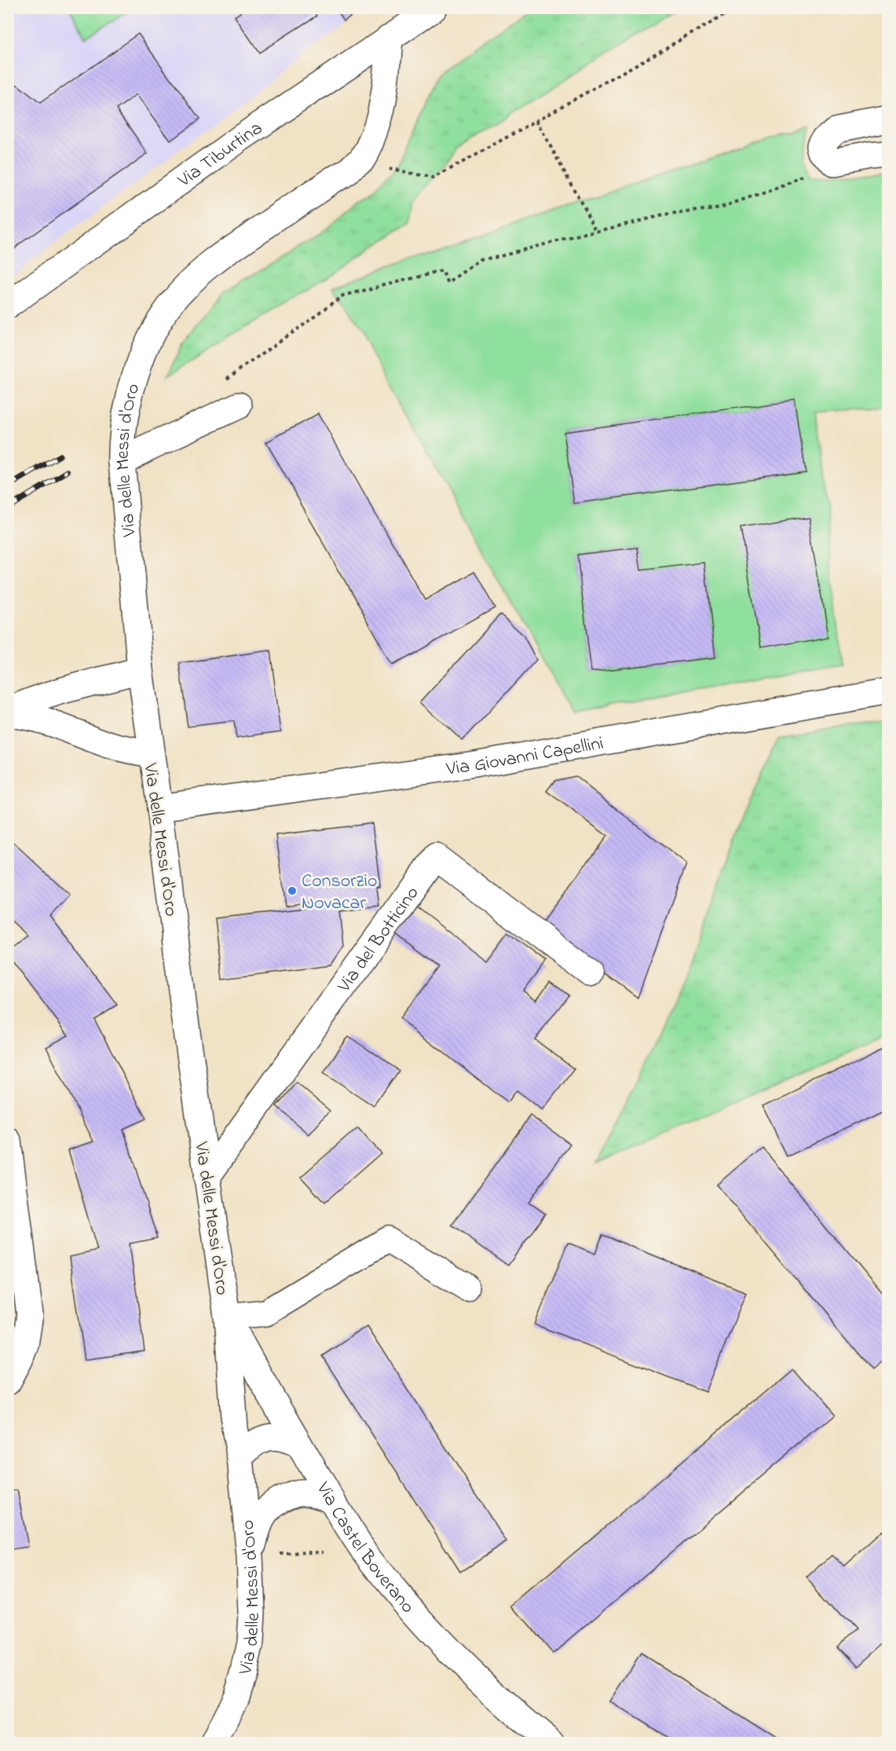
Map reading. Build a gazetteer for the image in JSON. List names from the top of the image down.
{
  "streets": {
    "street": [
      "Via Tiburtina",
      "Via delle Messi d'Oro",
      "Via Giovanni Capellini",
      "Via del Botticino",
      "Via Castel Boverano"
    ]
  },
  "crossings": [
    ["Via delle Messi d'Oro", "Via Giovanni Capellini"],
    ["Via delle Messi d'Oro", "Via del Botticino"],
    ["Via delle Messi d'Oro", "Via Castel Boverano"]
  ],
  "places": ["Consorzio Novacar"]
}
